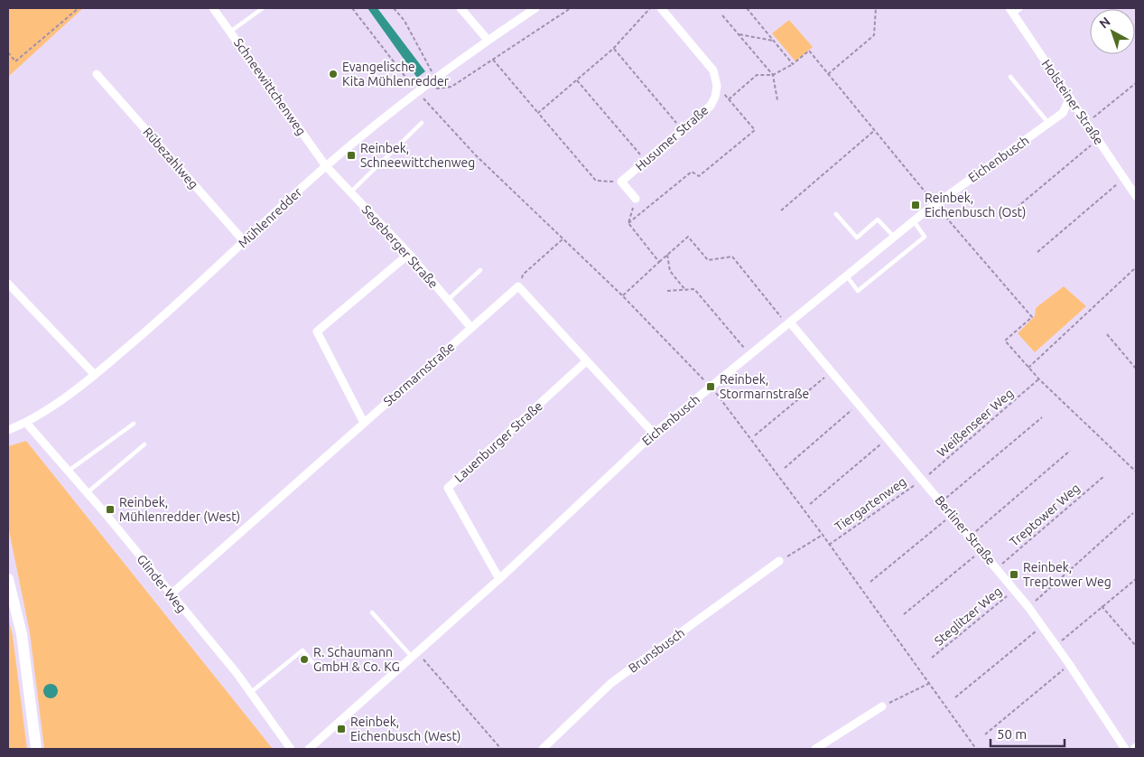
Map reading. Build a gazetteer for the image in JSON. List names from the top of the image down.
{
  "streets": {
    "street": [
      "Schneewittchenweg",
      "Holsteiner Straße",
      "Husumer Straße",
      "Rübezahlweg",
      "Eichenbusch",
      "Mühlenredder",
      "Segeberger Straße",
      "Stormarnstraße",
      "Lauenburger Straße",
      "Berliner Straße",
      "Glinder Weg",
      "Brunsbusch"
    ],
    "path": [
      "Weißenseer Weg",
      "Tiergartenweg",
      "Treptower Weg",
      "Steglitzer Weg"
    ]
  },
  "crossings": [
    ["Schneewittchenweg", "Mühlenredder"],
    ["Schneewittchenweg", "Segeberger Straße"],
    ["Holsteiner Straße", "Eichenbusch"],
    ["Rübezahlweg", "Mühlenredder"],
    ["Eichenbusch", "Lauenburger Straße"],
    ["Eichenbusch", "Berliner Straße"],
    ["Mühlenredder", "Segeberger Straße"],
    ["Mühlenredder", "Glinder Weg"],
    ["Segeberger Straße", "Stormarnstraße"],
    ["Stormarnstraße", "Glinder Weg"],
    ["Weißenseer Weg", "Tiergartenweg"],
    ["Weißenseer Weg", "Berliner Straße"],
    ["Tiergartenweg", "Berliner Straße"],
    ["Treptower Weg", "Berliner Straße"],
    ["Berliner Straße", "Steglitzer Weg"]
  ],
  "places": {
    "other": ["Evangelische Kita Mühlenredder", "R. Schaumann GmbH & Co. KG"],
    "transit": [
      "Reinbek, Schneewittchenweg",
      "Reinbek, Eichenbusch (Ost)",
      "Reinbek, Stormarnstraße",
      "Reinbek, Mühlenredder (West)",
      "Reinbek, Treptower Weg",
      "Reinbek, Eichenbusch (West)"
    ]
  },
  "scale_bar": "50 m",
  "north": "top left"
}
